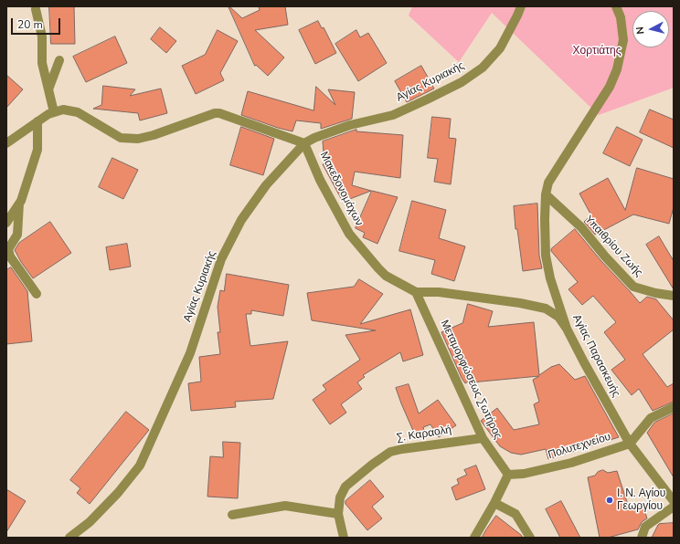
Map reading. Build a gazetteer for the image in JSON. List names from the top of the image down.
{
  "streets": {
    "street": [
      "Αγίας Κυριακής",
      "Μακεδονομάχων",
      "Υπαιθρίου Ζωής",
      "Αγίας Παρασκευής",
      "Μεταμορφώσεως Σωτήρος",
      "Σ. Καραολή",
      "Πολυτεχνείου"
    ]
  },
  "crossings": [
    ["Αγίας Κυριακής", "Μακεδονομάχων"],
    ["Μακεδονομάχων", "Αγίας Παρασκευής"],
    ["Μακεδονομάχων", "Μεταμορφώσεως Σωτήρος"],
    ["Υπαιθρίου Ζωής", "Αγίας Παρασκευής"],
    ["Αγίας Παρασκευής", "Πολυτεχνείου"],
    ["Μεταμορφώσεως Σωτήρος", "Σ. Καραολή"],
    ["Μεταμορφώσεως Σωτήρος", "Πολυτεχνείου"]
  ],
  "parks": ["Χορτιάτης"],
  "places": ["Ι. Ν. Αγίου Γεωργίου"],
  "scale_bar": "20 m",
  "north": "left"
}
